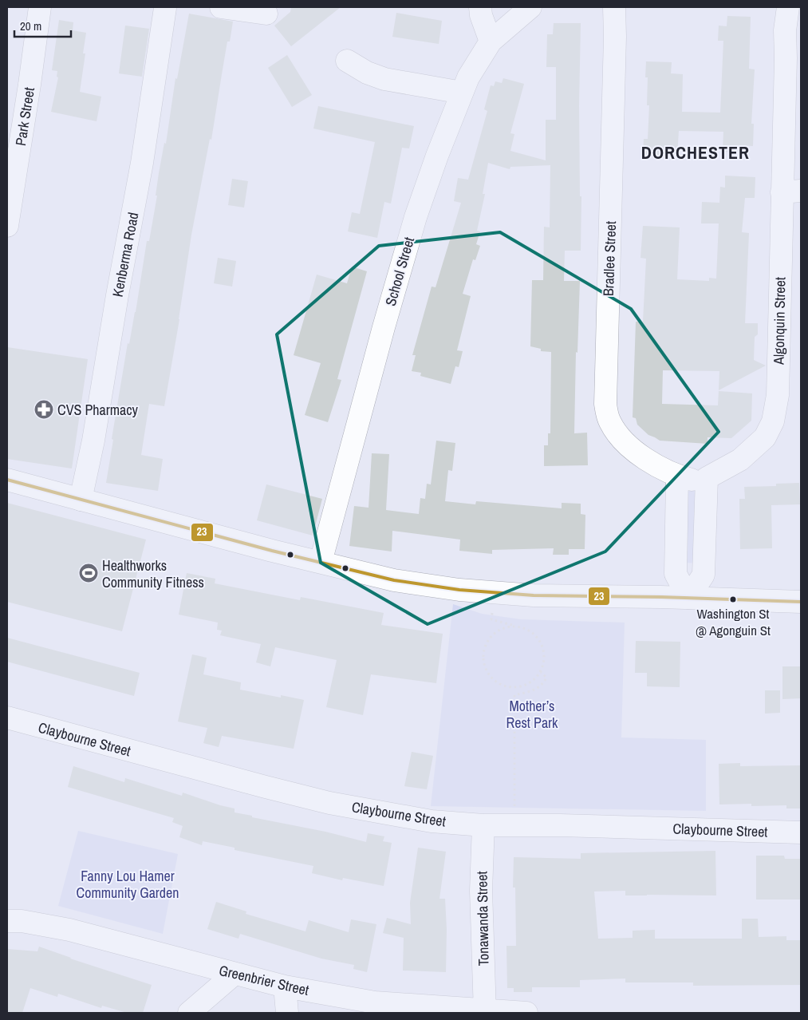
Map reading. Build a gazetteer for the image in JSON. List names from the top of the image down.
{
  "streets": {
    "street": [
      "Park Street",
      "Kenberma Road",
      "Bradlee Street",
      "School Street",
      "Algonquin Street",
      "Claybourne Street",
      "Tonawanda Street",
      "Greenbrier Street"
    ]
  },
  "crossings": [
    ["Bradlee Street", "Algonquin Street"],
    ["Claybourne Street", "Tonawanda Street"],
    ["Tonawanda Street", "Greenbrier Street"]
  ],
  "districts": ["DORCHESTER"],
  "parks": ["Mother’s Rest Park", "Fanny Lou Hamer Community Garden"],
  "places": {
    "pharmacy": ["CVS Pharmacy"],
    "sports": ["Healthworks Community Fitness"],
    "other": ["Washington St @ Agonguin St"]
  },
  "lines": ["transit line 23"],
  "scale_bar": "20 m"
}
